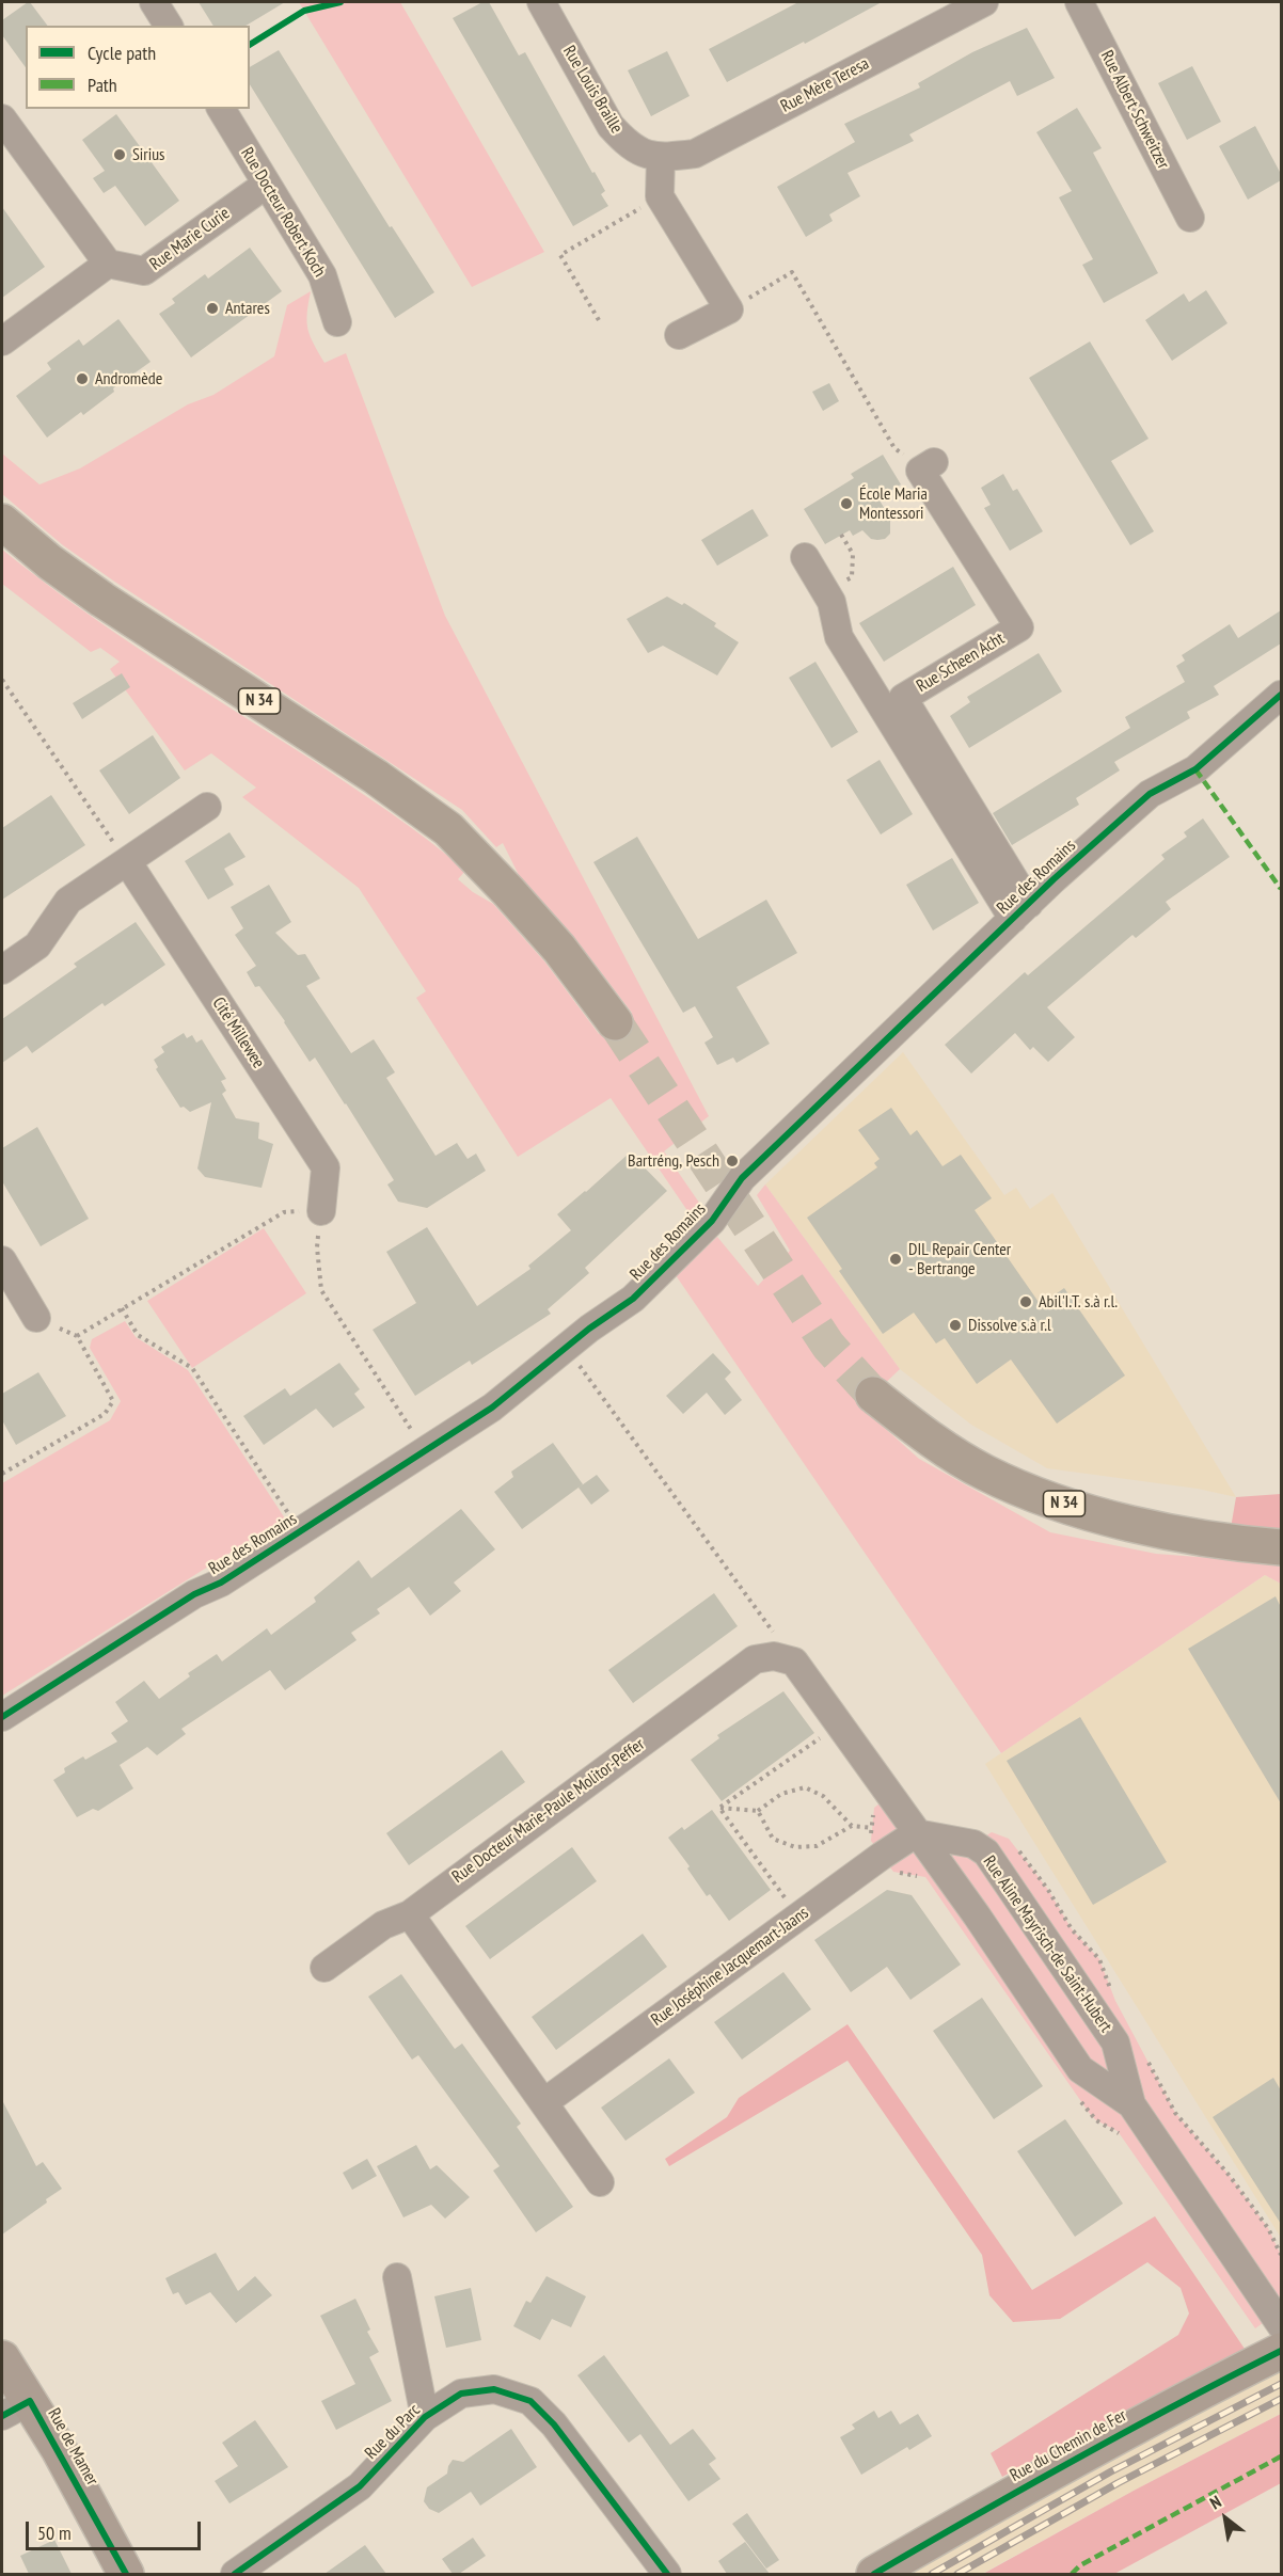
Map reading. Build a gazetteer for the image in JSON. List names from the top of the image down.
{
  "streets": {
    "main road": ["N 34"],
    "street": [
      "Rue Mère Teresa",
      "Rue Louis Braille",
      "Rue Albert Schweitzer",
      "Rue Docteur Robert Koch",
      "Rue Marie Curie",
      "Rue Scheen Acht",
      "Rue des Romains",
      "Cité Millewee",
      "Rue Docteur Marie-Paule Molitor-Peffer",
      "Rue Aline Mayrisch-de Saint-Hubert",
      "Rue Joséphine Jacquemart-Jaans",
      "Rue du Parc",
      "Rue du Chemin de Fer",
      "Rue de Mamer"
    ]
  },
  "crossings": [
    ["Rue Mère Teresa", "Rue Louis Braille"],
    ["Rue Docteur Robert Koch", "Rue Marie Curie"],
    ["Rue Scheen Acht", "Rue des Romains"],
    ["Rue Docteur Marie-Paule Molitor-Peffer", "Rue Aline Mayrisch-de Saint-Hubert"],
    ["Rue Aline Mayrisch-de Saint-Hubert", "Rue Joséphine Jacquemart-Jaans"]
  ],
  "places": [
    "Sirius",
    "Antares",
    "Andromède",
    "École Maria Montessori",
    "Bartréng, Pesch",
    "DIL Repair Center - Bertrange",
    "Abil'I.T. s.à r.l.",
    "Dissolve s.à r.l"
  ],
  "legend": ["Cycle path", "Path"],
  "scale_bar": "50 m",
  "north": "top left"
}
